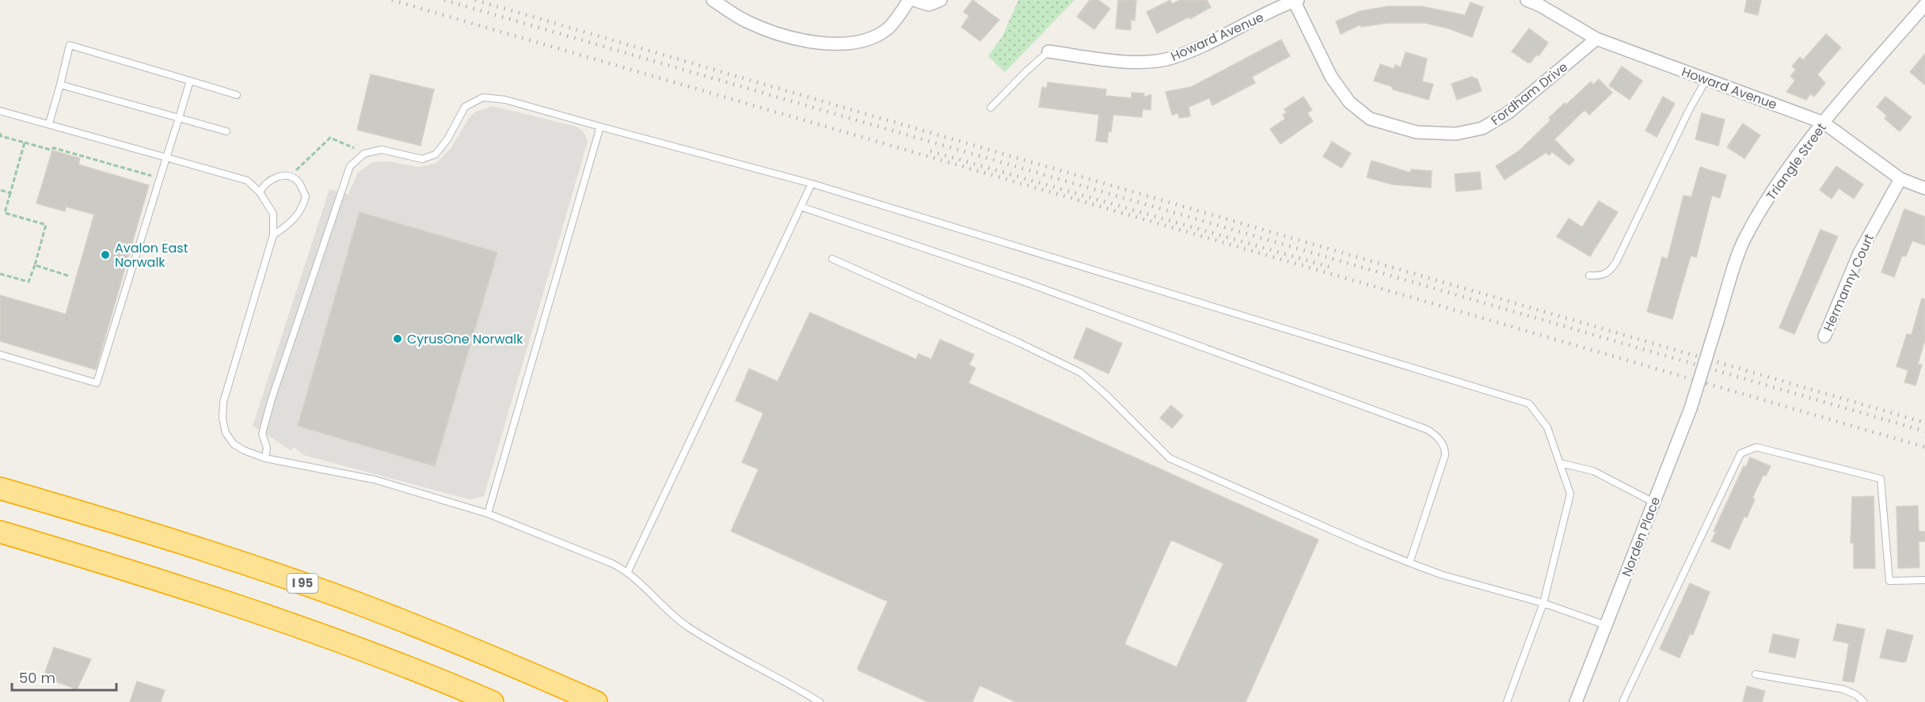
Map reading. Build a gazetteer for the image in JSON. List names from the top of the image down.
{
  "streets": {
    "highway": ["I 95"],
    "street": [
      "Howard Avenue",
      "Fordham Drive",
      "Triangle Street",
      "Hermanny Court",
      "Norden Place"
    ]
  },
  "crossings": [
    ["Howard Avenue", "Fordham Drive"],
    ["Howard Avenue", "Triangle Street"],
    ["Howard Avenue", "Hermanny Court"],
    ["Triangle Street", "Norden Place"]
  ],
  "places": ["Avalon East Norwalk", "CyrusOne Norwalk"],
  "scale_bar": "50 m"
}
